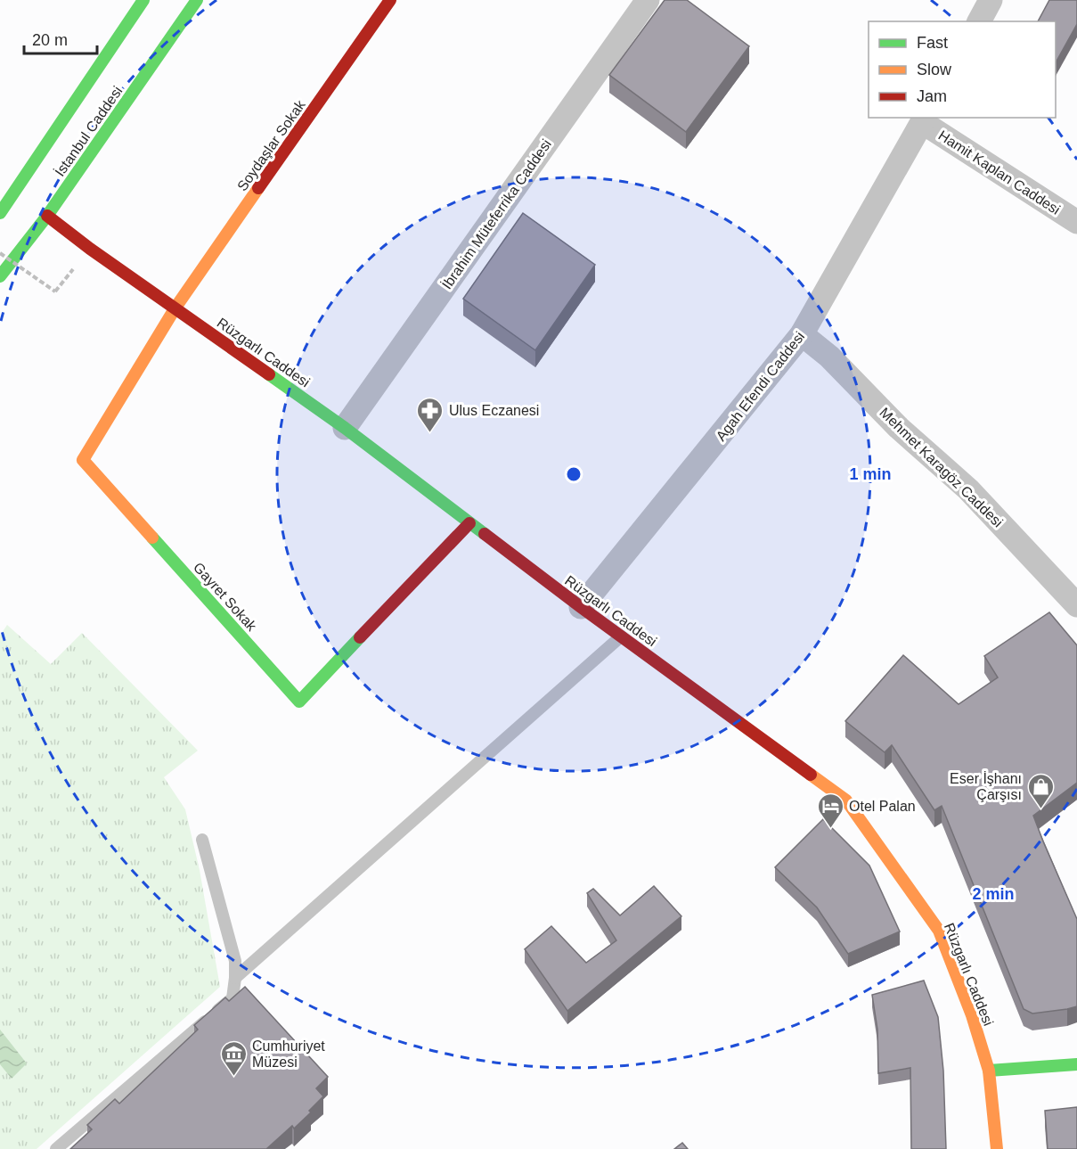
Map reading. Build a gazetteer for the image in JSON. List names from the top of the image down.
{
  "streets": {
    "street": [
      "İstanbul Caddesi",
      "Soydaşlar Sokak",
      "Hamit Kaplan Caddesi",
      "İbrahim Müteferrika Caddesi",
      "Rüzgarlı Caddesi",
      "Agah Efendi Caddesi",
      "Mehmet Karagöz Caddesi",
      "Gayret Sokak"
    ]
  },
  "crossings": [
    ["İstanbul Caddesi", "Rüzgarlı Caddesi"],
    ["Soydaşlar Sokak", "Rüzgarlı Caddesi"],
    ["Soydaşlar Sokak", "Gayret Sokak"],
    ["Hamit Kaplan Caddesi", "Agah Efendi Caddesi"],
    ["İbrahim Müteferrika Caddesi", "Rüzgarlı Caddesi"],
    ["Rüzgarlı Caddesi", "Agah Efendi Caddesi"],
    ["Rüzgarlı Caddesi", "Gayret Sokak"],
    ["Agah Efendi Caddesi", "Mehmet Karagöz Caddesi"]
  ],
  "places": {
    "pharmacy": ["Ulus Eczanesi"],
    "shop": ["Eser İşhanı Çarşısı"],
    "hotel": ["Otel Palan"],
    "museum": ["Cumhuriyet Müzesi"]
  },
  "legend": ["Fast", "Slow", "Jam"],
  "scale_bar": "20 m",
  "rings": ["1 min", "2 min"]
}
